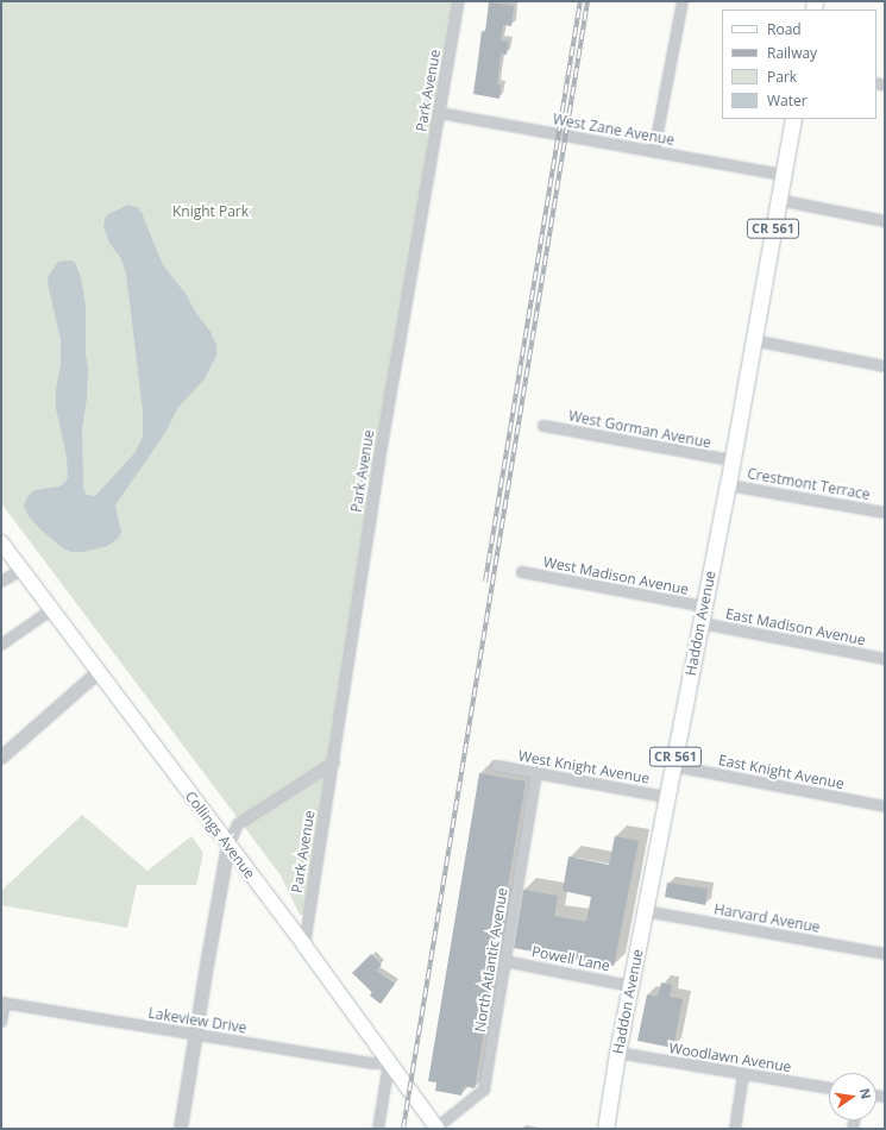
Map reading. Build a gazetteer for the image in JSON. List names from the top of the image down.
{
  "streets": {
    "main road": ["CR 561", "Haddon Avenue", "Collings Avenue"],
    "street": [
      "Park Avenue",
      "West Zane Avenue",
      "West Gorman Avenue",
      "Crestmont Terrace",
      "West Madison Avenue",
      "East Madison Avenue",
      "West Knight Avenue",
      "East Knight Avenue",
      "Harvard Avenue",
      "Powell Lane",
      "North Atlantic Avenue",
      "Lakeview Drive",
      "Woodlawn Avenue"
    ]
  },
  "crossings": [
    ["Park Avenue", "West Zane Avenue"],
    ["Park Avenue", "Collings Avenue"],
    ["West Zane Avenue", "Haddon Avenue"],
    ["West Gorman Avenue", "Haddon Avenue"],
    ["Crestmont Terrace", "Haddon Avenue"],
    ["West Madison Avenue", "Haddon Avenue"],
    ["Haddon Avenue", "East Madison Avenue"],
    ["Haddon Avenue", "West Knight Avenue"],
    ["Haddon Avenue", "East Knight Avenue"],
    ["Haddon Avenue", "Harvard Avenue"],
    ["Haddon Avenue", "Powell Lane"],
    ["Haddon Avenue", "Woodlawn Avenue"],
    ["West Knight Avenue", "North Atlantic Avenue"],
    ["Collings Avenue", "North Atlantic Avenue"],
    ["Collings Avenue", "Lakeview Drive"],
    ["Powell Lane", "North Atlantic Avenue"]
  ],
  "parks": ["Knight Park"],
  "legend": [
    "Road",
    "Railway",
    "Park",
    "Water"
  ],
  "north": "right"
}
